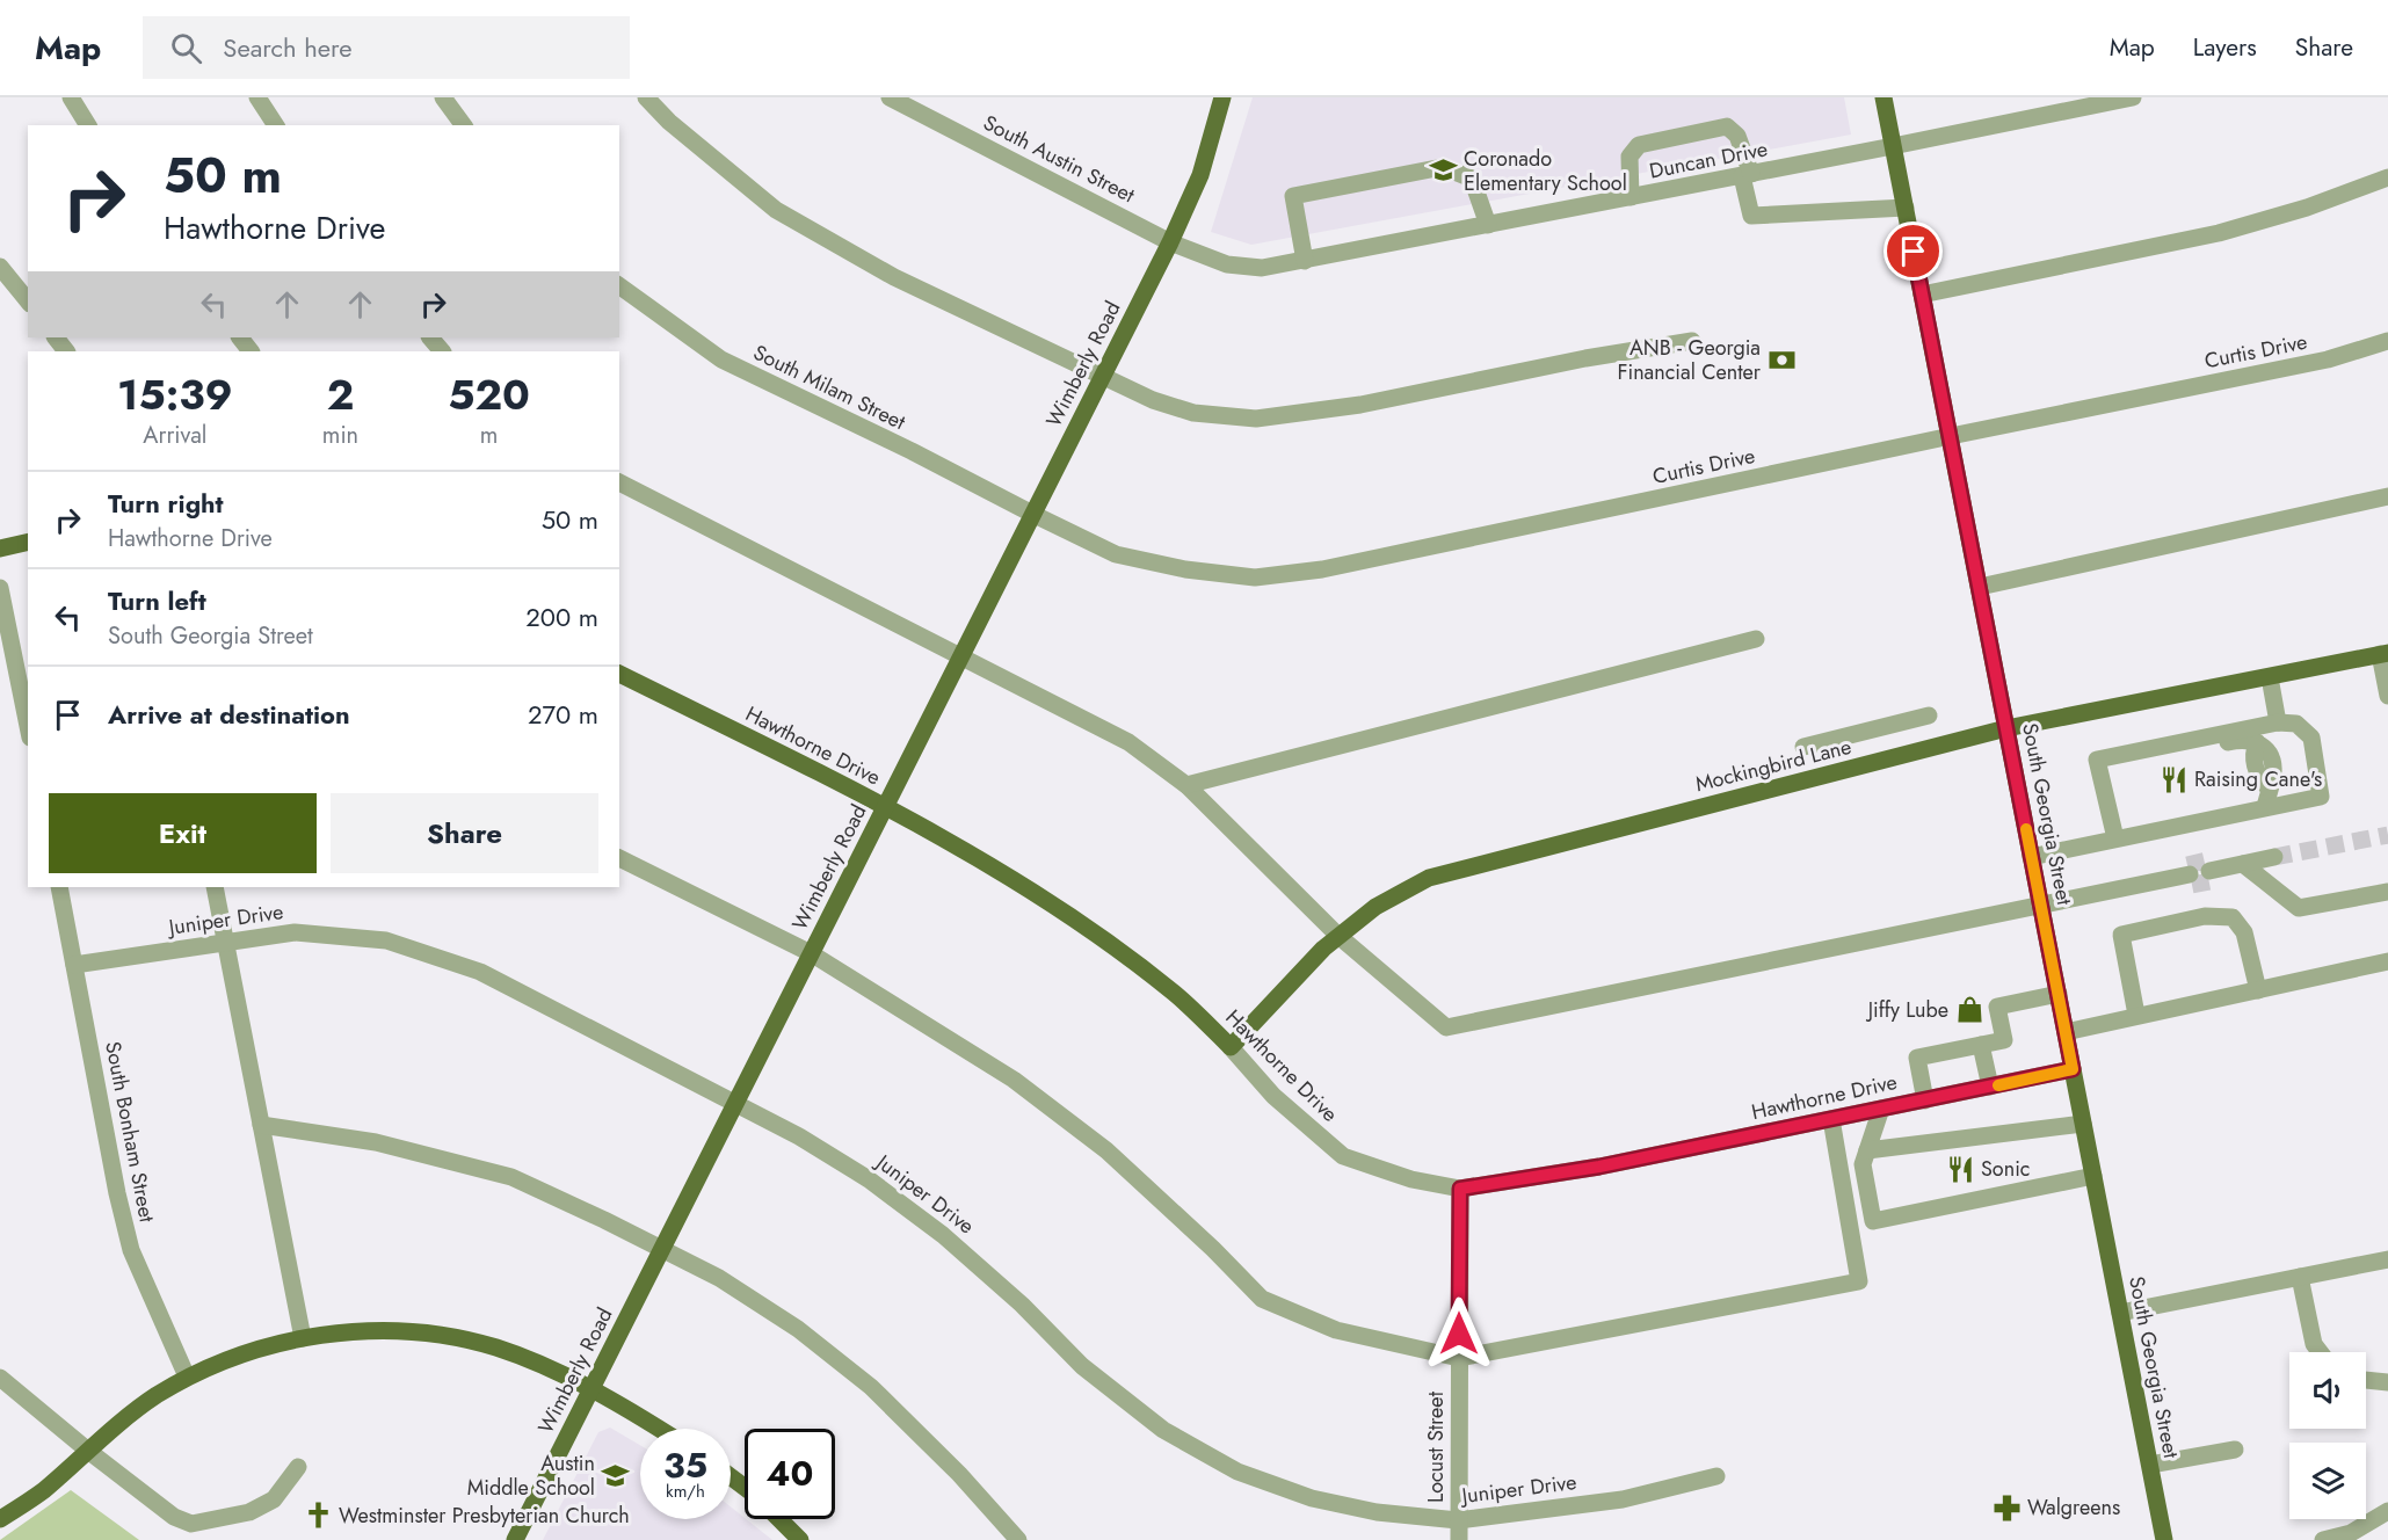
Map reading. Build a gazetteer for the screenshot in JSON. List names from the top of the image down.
{
  "streets": {
    "main road": [
      "Wimberly Road",
      "Hawthorne Drive",
      "Mockingbird Lane",
      "South Georgia Street"
    ],
    "street": [
      "South Austin Street",
      "Duncan Drive",
      "Curtis Drive",
      "South Milam Street",
      "Juniper Drive",
      "South Bonham Street",
      "Locust Street"
    ]
  },
  "crossings": [
    ["South Austin Street", "Duncan Drive"],
    ["South Austin Street", "Wimberly Road"],
    ["Duncan Drive", "Wimberly Road"],
    ["Duncan Drive", "South Georgia Street"],
    ["Curtis Drive", "Wimberly Road"],
    ["Curtis Drive", "South Milam Street"],
    ["Curtis Drive", "South Georgia Street"],
    ["Wimberly Road", "South Milam Street"],
    ["Wimberly Road", "Hawthorne Drive"],
    ["Wimberly Road", "Juniper Drive"],
    ["Hawthorne Drive", "Mockingbird Lane"],
    ["Hawthorne Drive", "South Georgia Street"],
    ["Hawthorne Drive", "Locust Street"],
    ["Mockingbird Lane", "South Georgia Street"],
    ["Juniper Drive", "South Bonham Street"],
    ["Juniper Drive", "Locust Street"]
  ],
  "places": {
    "school or university": ["Coronado Elementary School", "Austin Middle School"],
    "bank": ["ANB - Georgia Financial Center"],
    "restaurant": ["Raising Cane's", "Sonic"],
    "shop": ["Jiffy Lube"],
    "pharmacy": ["Walgreens"],
    "church": ["Westminster Presbyterian Church"]
  },
  "page": {
    "header": "Map",
    "search": "Search here",
    "nav": ["Map", "Layers", "Share"],
    "turn": ["50 m", "Hawthorne Drive"],
    "eta": [
      "15:39",
      "Arrival",
      "2",
      "min",
      "520",
      "m"
    ],
    "list": [
      {
        "name": "Turn right",
        "note": "Hawthorne Drive",
        "value": "50 m"
      },
      {
        "name": "Turn left",
        "note": "South Georgia Street",
        "value": "200 m"
      },
      {
        "name": "Arrive at destination",
        "value": "270 m"
      }
    ],
    "buttons": ["Exit", "Share"],
    "speed": "35 km/h",
    "limit": "40"
  }
}
